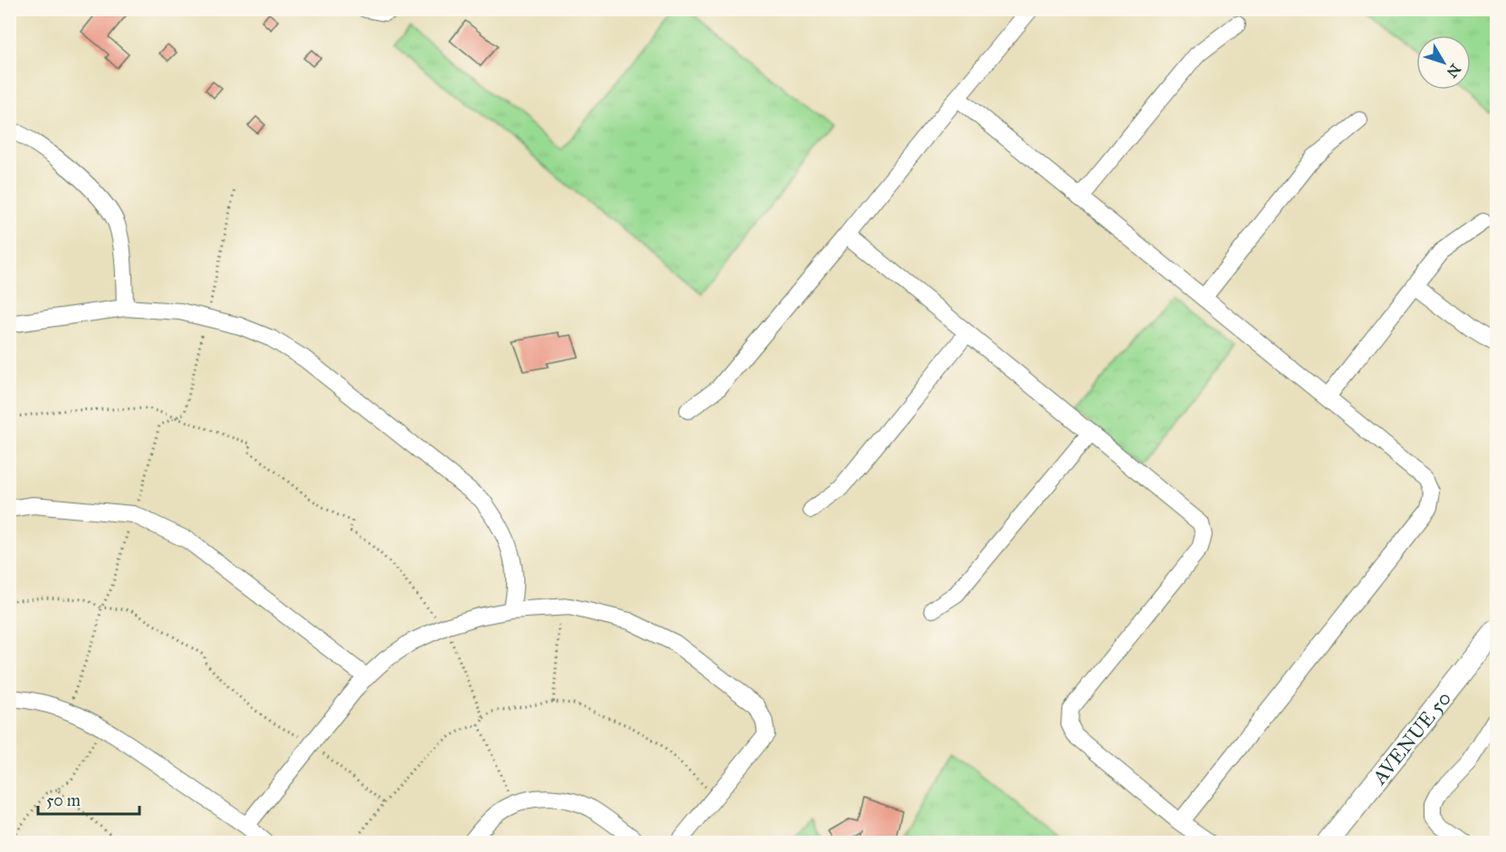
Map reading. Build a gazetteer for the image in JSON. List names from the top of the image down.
{
  "streets": {
    "main road": ["AVENUE 50"]
  },
  "scale_bar": "50 m",
  "north": "bottom right"
}
